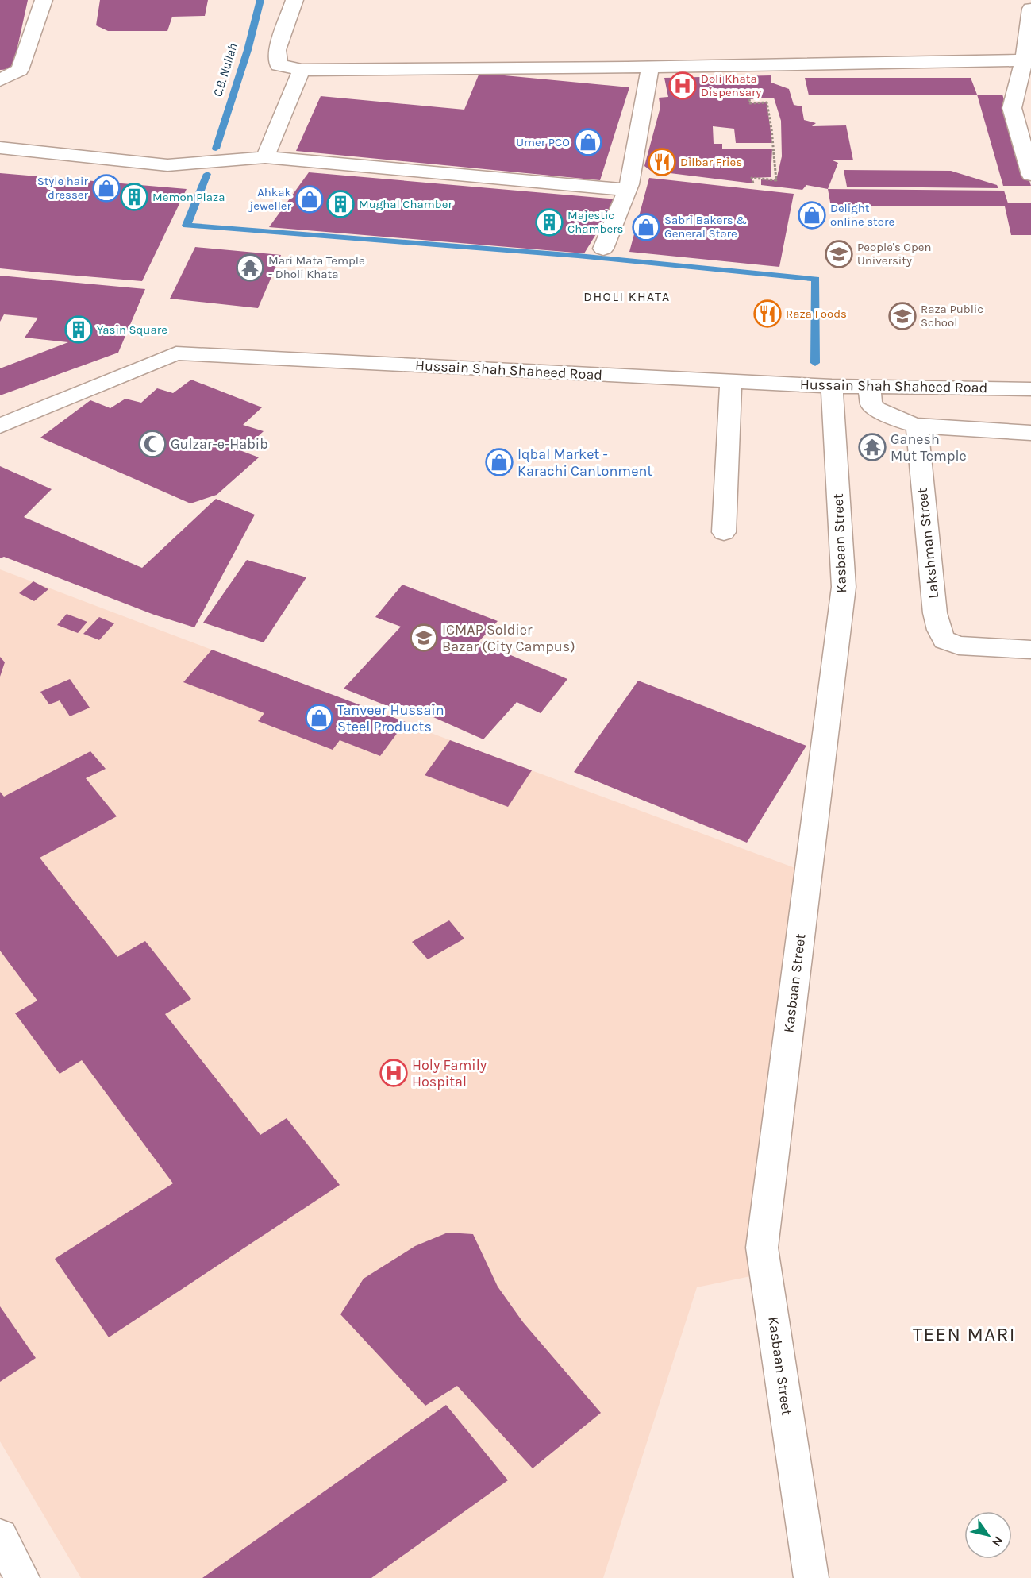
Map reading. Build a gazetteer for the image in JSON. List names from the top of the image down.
{
  "streets": {
    "street": ["Hussain Shah Shaheed Road", "Kasbaan Street", "Lakshman Street"]
  },
  "crossings": [
    ["Hussain Shah Shaheed Road", "Kasbaan Street"]
  ],
  "districts": ["DHOLI KHATA", "TEEN MARI"],
  "water": ["C.B. Nullah"],
  "places": {
    "hospital": ["Doli Khata Dispensary", "Holy Family Hospital"],
    "shop": [
      "Umer PCO",
      "Style hair dresser",
      "Ahkak jeweller",
      "Delight online store",
      "Sabri Bakers & General Store",
      "Iqbal Market - Karachi Cantonment",
      "Tanveer Hussain Steel Products"
    ],
    "restaurant": ["Dilbar Fries", "Raza Foods"],
    "building": [
      "Memon Plaza",
      "Mughal Chamber",
      "Majestic Chambers",
      "Yasin Square"
    ],
    "school or university": ["People's Open University", "Raza Public School", "ICMAP Soldier Bazar (City Campus)"],
    "temple": ["Mari Mata Temple - Dholi Khata", "Ganesh Mut Temple"],
    "mosque": ["Gulzar-e-Habib"]
  },
  "north": "bottom right"
}
